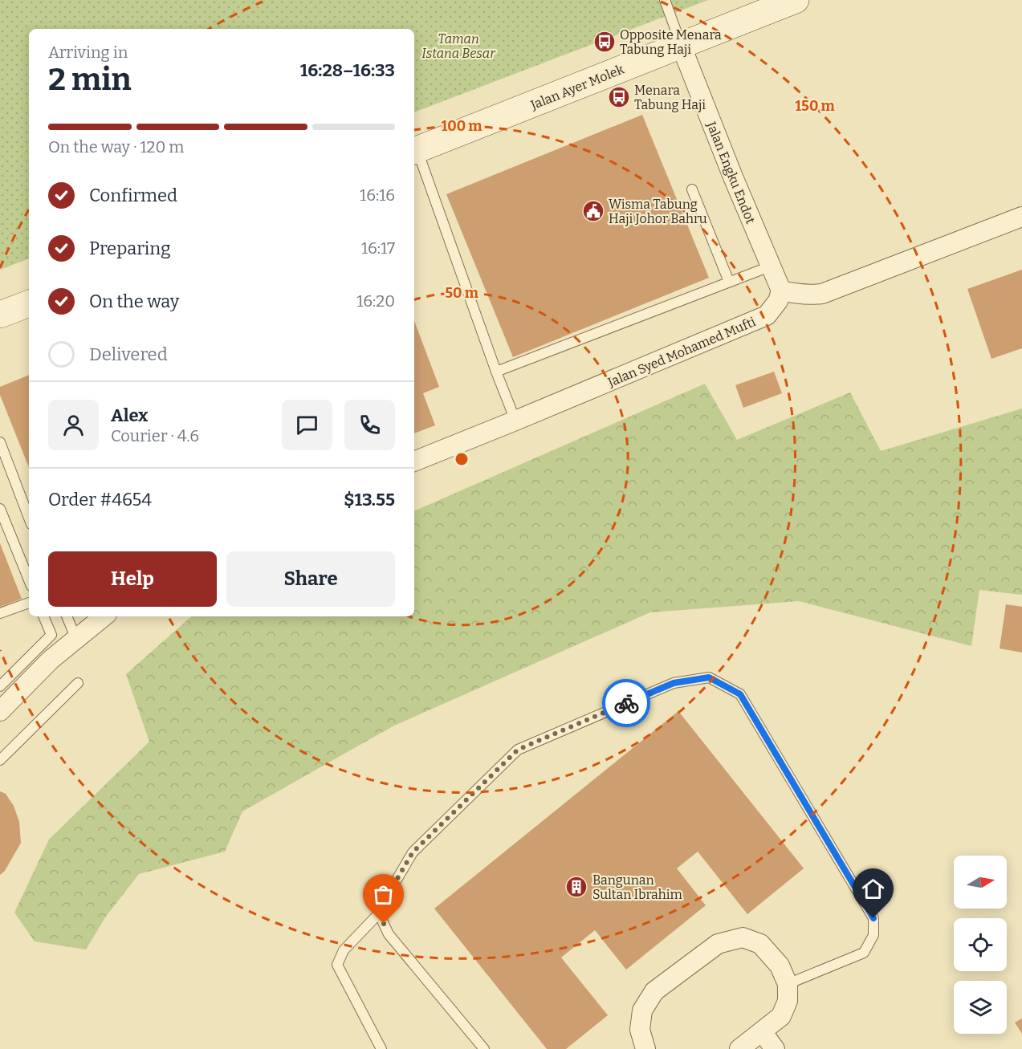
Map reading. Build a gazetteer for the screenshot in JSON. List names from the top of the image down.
{
  "streets": {
    "main road": ["Jalan Ayer Molek"],
    "street": ["Jalan Engku Endot", "Jalan Syed Mohamed Mufti"]
  },
  "crossings": [
    ["Jalan Ayer Molek", "Jalan Engku Endot"],
    ["Jalan Engku Endot", "Jalan Syed Mohamed Mufti"]
  ],
  "parks": ["Taman Istana Besar"],
  "places": {
    "bus stop": ["Opposite Menara Tabung Haji", "Menara Tabung Haji"],
    "public building": ["Wisma Tabung Haji Johor Bahru"],
    "building": ["Bangunan Sultan Ibrahim"]
  },
  "north": "right",
  "page": {
    "heading": ["2 min", "Arriving in", "16:28–16:33"],
    "panel": [
      "Alex",
      "Courier · 4.6",
      "Order #4654",
      "$13.55"
    ],
    "bar": "On the way · 120 m",
    "list": [
      ["Confirmed", "16:16"],
      ["Preparing", "16:17"],
      ["On the way", "16:20"],
      "Delivered"
    ],
    "buttons": ["Help", "Share"]
  },
  "rings": ["150 m", "100 m", "50 m"]
}
